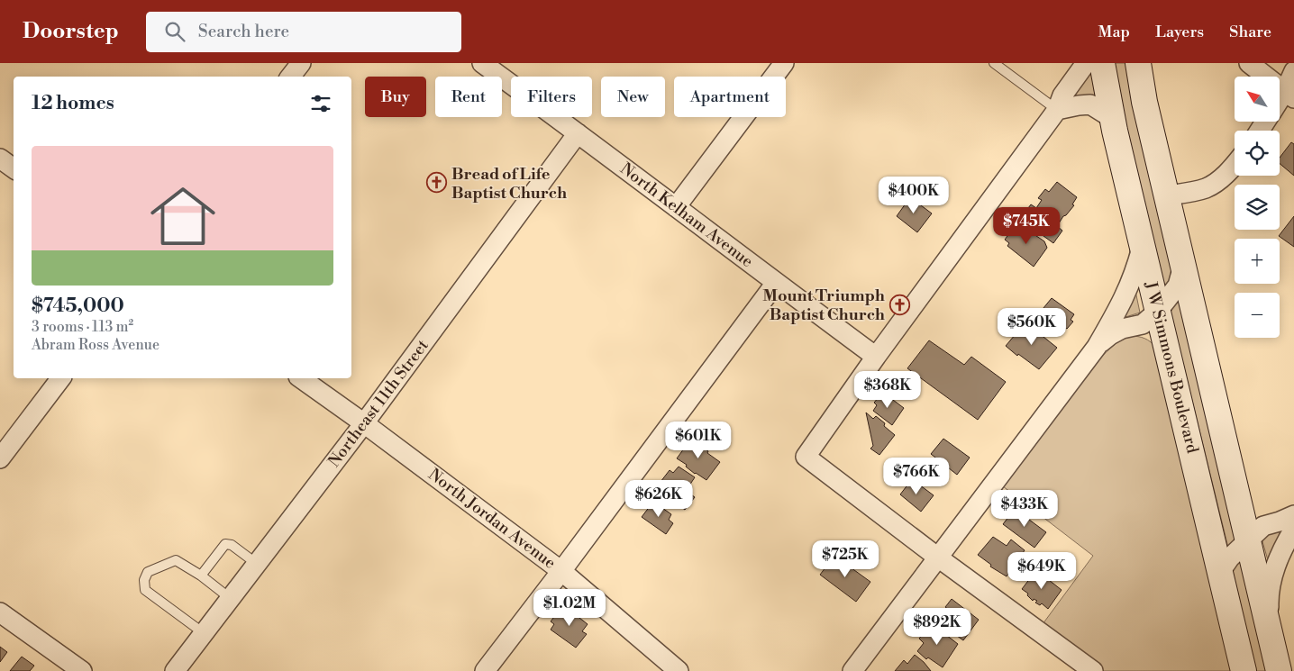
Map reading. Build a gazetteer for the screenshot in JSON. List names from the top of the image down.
{
  "streets": {
    "main road": ["J W Simmons Boulevard"],
    "street": ["North Kelham Avenue", "Northeast 11th Street", "North Jordan Avenue"]
  },
  "crossings": [
    ["North Kelham Avenue", "Northeast 11th Street"],
    ["Northeast 11th Street", "North Jordan Avenue"]
  ],
  "places": {
    "church": ["Bread of Life Baptist Church", "Mount Triumph Baptist Church"]
  },
  "north": "top left",
  "page": {
    "header": "Doorstep",
    "search": "Search here",
    "nav": ["Map", "Layers", "Share"],
    "map_buttons": ["+", "−"],
    "chip": [
      "Buy",
      "Rent",
      "Filters",
      "New",
      "Apartment"
    ],
    "heading": "12 homes",
    "list": [
      {
        "name": "$745,000",
        "note": "3 rooms · 113 m² · Abram Ross Avenue"
      }
    ],
    "price": [
      "$400K",
      "$745K",
      "$560K",
      "$368K",
      "$601K",
      "$766K",
      "$626K",
      "$433K",
      "$725K",
      "$649K",
      "$1.02M",
      "$892K"
    ]
  }
}
